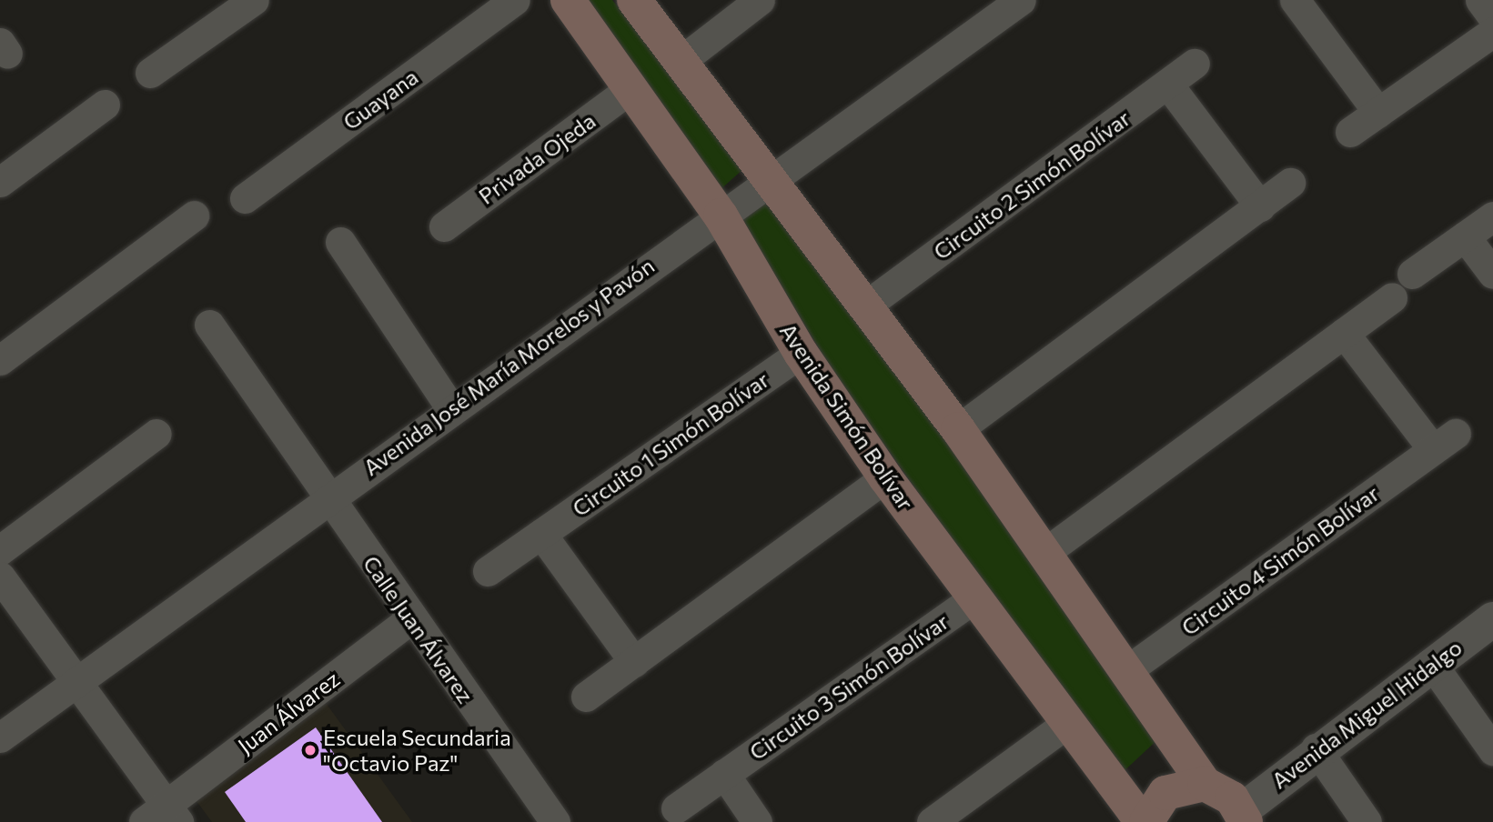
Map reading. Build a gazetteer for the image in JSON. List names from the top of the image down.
{
  "streets": {
    "main road": ["Avenida Simón Bolívar"],
    "street": [
      "Guayana",
      "Privada Ojeda",
      "Circuito 2 Simón Bolívar",
      "Avenida José María Morelos y Pavón",
      "Circuito 1 Simón Bolívar",
      "Circuito 4 Simón Bolívar",
      "Calle Juan Álvarez",
      "Circuito 3 Simón Bolívar",
      "Juan Álvarez",
      "Avenida Miguel Hidalgo"
    ]
  },
  "crossings": [
    ["Privada Ojeda", "Avenida Simón Bolívar"],
    ["Avenida José María Morelos y Pavón", "Avenida Simón Bolívar"],
    ["Avenida José María Morelos y Pavón", "Calle Juan Álvarez"],
    ["Avenida Simón Bolívar", "Circuito 1 Simón Bolívar"],
    ["Avenida Simón Bolívar", "Circuito 3 Simón Bolívar"],
    ["Calle Juan Álvarez", "Juan Álvarez"]
  ],
  "places": ["Escuela Secundaria \"Octavio Paz\""]
}
